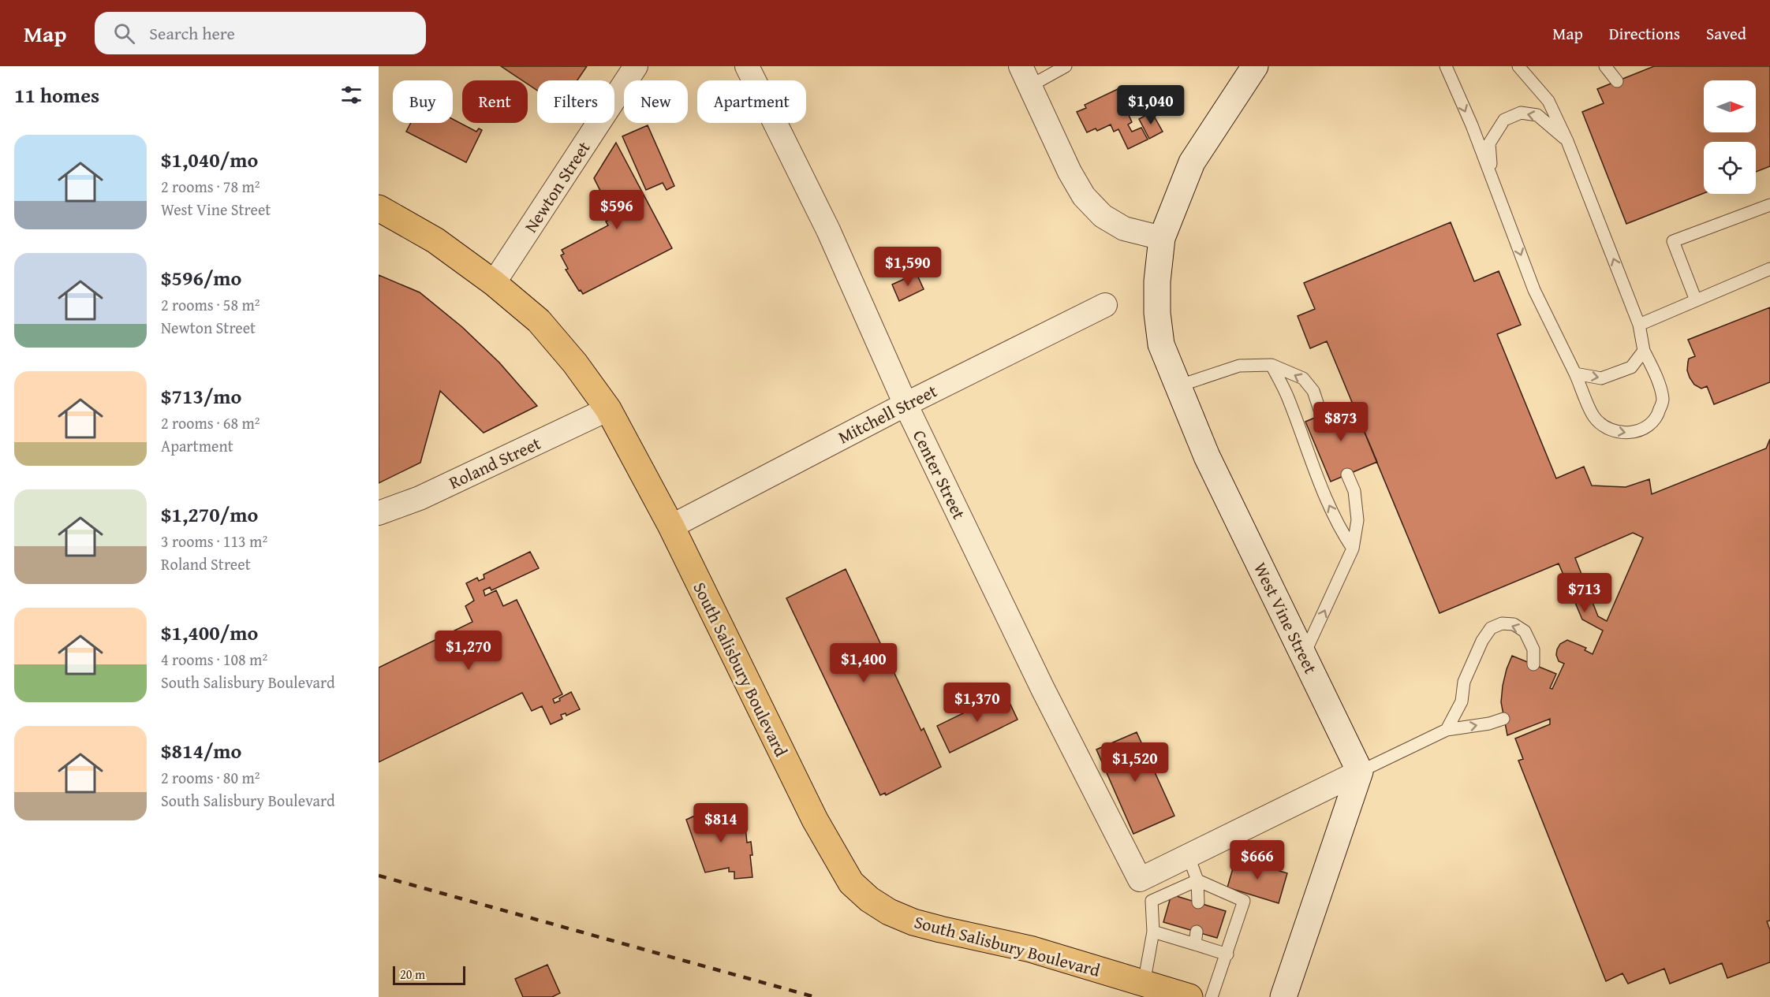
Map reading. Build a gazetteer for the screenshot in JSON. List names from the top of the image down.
{
  "streets": {
    "main road": ["South Salisbury Boulevard"],
    "street": [
      "Newton Street",
      "Mitchell Street",
      "Roland Street",
      "Center Street",
      "West Vine Street"
    ]
  },
  "crossings": [
    ["Newton Street", "South Salisbury Boulevard"],
    ["Mitchell Street", "Center Street"],
    ["Mitchell Street", "South Salisbury Boulevard"],
    ["Roland Street", "South Salisbury Boulevard"]
  ],
  "scale_bar": "20 m",
  "north": "right",
  "page": {
    "header": "Map",
    "search": "Search here",
    "nav": ["Map", "Directions", "Saved"],
    "heading": "11 homes",
    "chip": [
      "Buy",
      "Rent",
      "Filters",
      "New",
      "Apartment"
    ],
    "price": [
      "$1,040",
      "$596",
      "$1,590",
      "$873",
      "$713",
      "$1,270",
      "$1,400",
      "$1,370",
      "$1,520",
      "$814",
      "$666"
    ],
    "list": [
      {
        "name": "$1,040/mo",
        "note": "2 rooms · 78 m² · West Vine Street"
      },
      {
        "name": "$596/mo",
        "note": "2 rooms · 58 m² · Newton Street"
      },
      {
        "name": "$713/mo",
        "note": "2 rooms · 68 m² · Apartment"
      },
      {
        "name": "$1,270/mo",
        "note": "3 rooms · 113 m² · Roland Street"
      },
      {
        "name": "$1,400/mo",
        "note": "4 rooms · 108 m² · South Salisbury Boulevard"
      },
      {
        "name": "$814/mo",
        "note": "2 rooms · 80 m² · South Salisbury Boulevard"
      }
    ],
    "scale": "20 m"
  }
}
